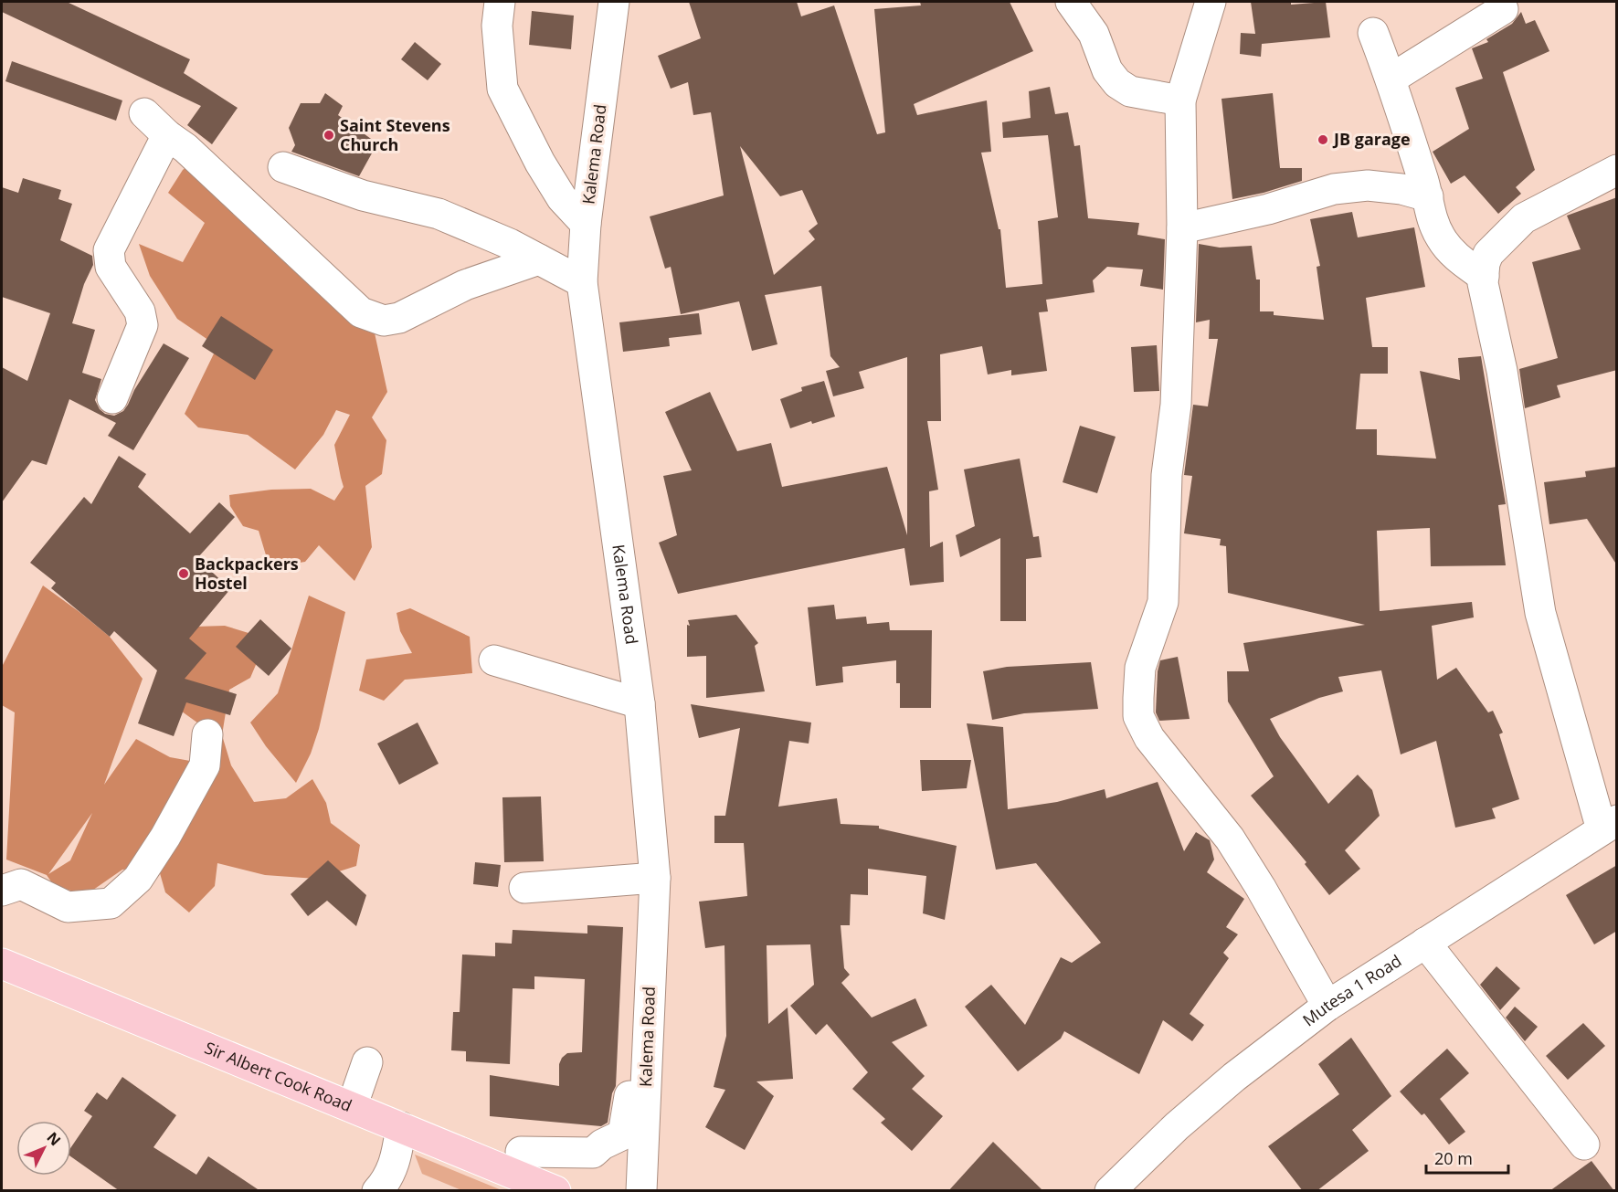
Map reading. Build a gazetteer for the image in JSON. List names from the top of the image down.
{
  "streets": {
    "main road": ["Sir Albert Cook Road"],
    "street": ["Kalema Road", "Mutesa 1 Road"]
  },
  "places": ["Saint Stevens Church", "JB garage", "Backpackers Hostel"],
  "scale_bar": "20 m",
  "north": "top right"
}
